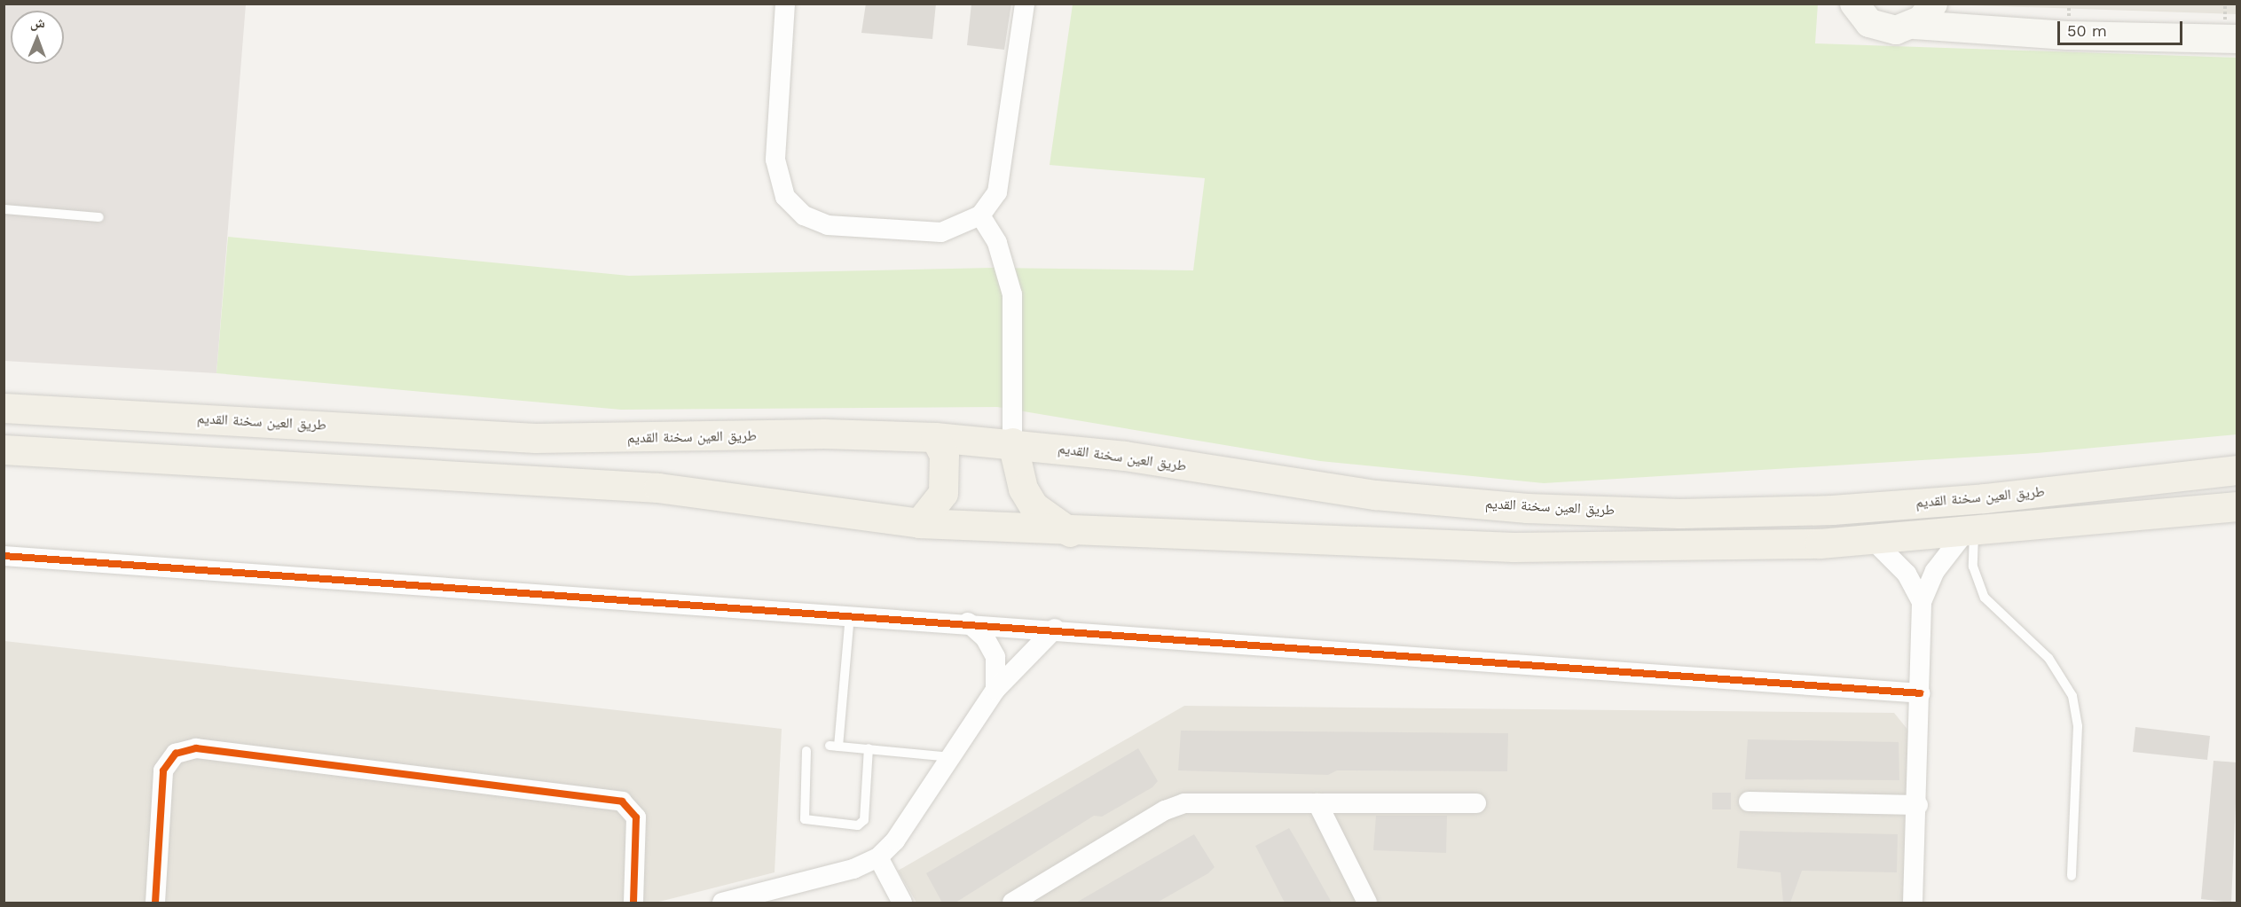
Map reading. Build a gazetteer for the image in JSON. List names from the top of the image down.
{
  "streets": {
    "main road": ["طريق العين سخنة القديم"]
  },
  "scale_bar": "50 m",
  "north": "top"
}
